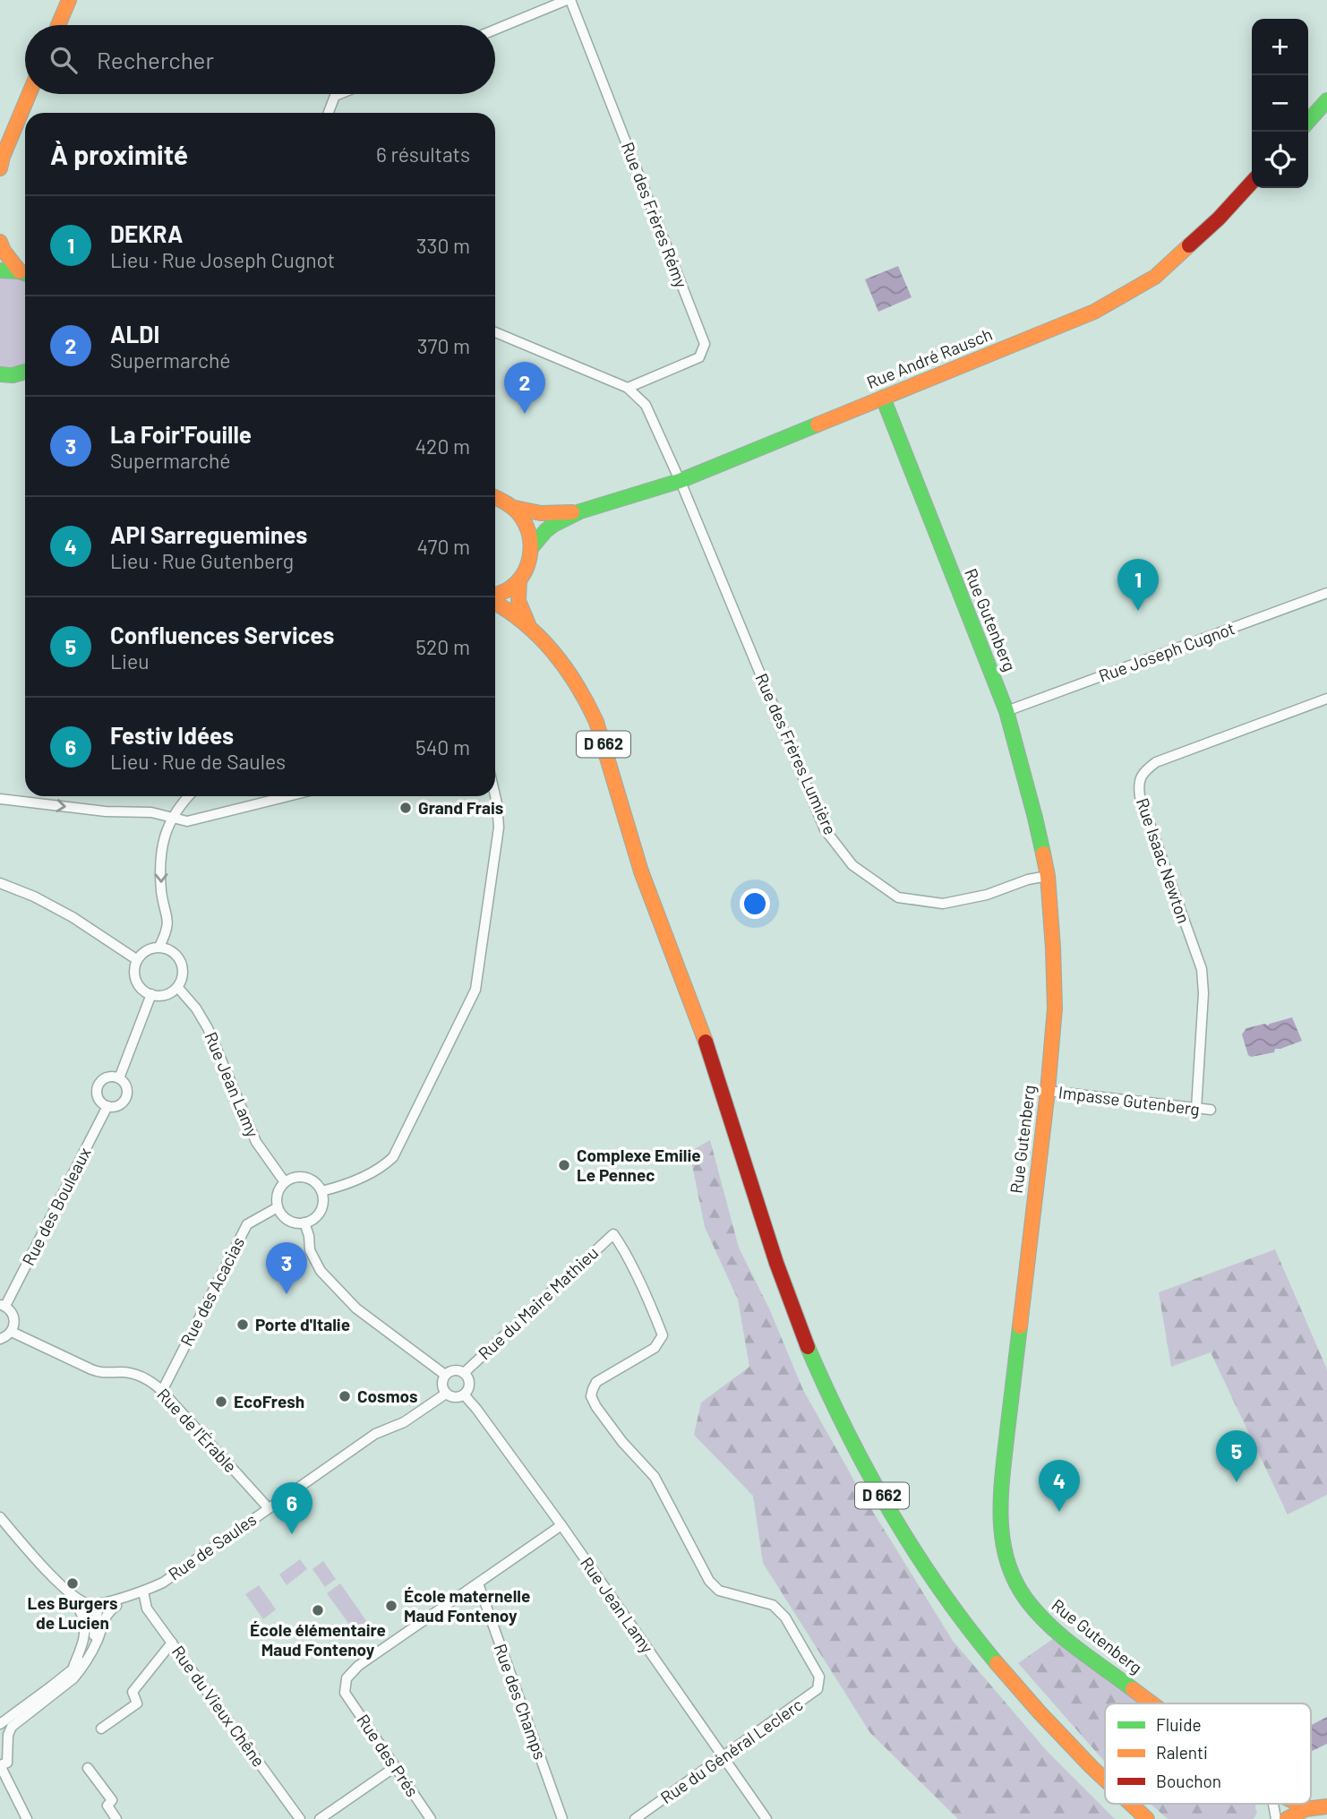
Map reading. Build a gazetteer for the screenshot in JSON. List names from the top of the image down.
{
  "streets": {
    "street": [
      "Rue des Frères Rémy",
      "Rue André Rausch",
      "Rue Gutenberg",
      "Rue Joseph Cugnot",
      "D 662",
      "Rue des Frères Lumière",
      "Rue Isaac Newton",
      "Rue Jean Lamy",
      "Impasse Gutenberg",
      "Rue des Bouleaux",
      "Rue des Acacias",
      "Rue du Maire Mathieu",
      "Rue de l'Érable",
      "Rue de Saules",
      "Rue des Champs",
      "Rue du Vieux Chêne",
      "Rue du Général Leclerc",
      "Rue des Prés"
    ]
  },
  "crossings": [
    ["Rue André Rausch", "Rue Gutenberg"],
    ["Rue André Rausch", "Rue des Frères Lumière"],
    ["Rue Gutenberg", "Rue Joseph Cugnot"],
    ["Rue Gutenberg", "Rue des Frères Lumière"],
    ["Rue Gutenberg", "Impasse Gutenberg"],
    ["Rue Isaac Newton", "Impasse Gutenberg"],
    ["Rue Jean Lamy", "Rue des Bouleaux"],
    ["Rue Jean Lamy", "Rue des Acacias"],
    ["Rue Jean Lamy", "Rue du Maire Mathieu"],
    ["Rue Jean Lamy", "Rue de Saules"],
    ["Rue Jean Lamy", "Rue du Général Leclerc"],
    ["Rue des Acacias", "Rue de l'Érable"],
    ["Rue du Maire Mathieu", "Rue de Saules"],
    ["Rue du Maire Mathieu", "Rue du Général Leclerc"],
    ["Rue de l'Érable", "Rue de Saules"],
    ["Rue de Saules", "Rue du Vieux Chêne"],
    ["Rue des Champs", "Rue des Prés"]
  ],
  "places": [
    "Grand Frais",
    "Complexe Emilie Le Pennec",
    "Porte d'Italie",
    "Cosmos",
    "EcoFresh",
    "Les Burgers de Lucien",
    "École maternelle Maud Fontenoy",
    "École élémentaire Maud Fontenoy"
  ],
  "legend": ["Fluide", "Ralenti", "Bouchon"],
  "page": {
    "map_buttons": ["+", "−"],
    "search": "Rechercher",
    "heading": ["À proximité", "6 résultats"],
    "list": [
      {
        "mark": "1",
        "name": "DEKRA",
        "note": "Lieu · Rue Joseph Cugnot",
        "value": "330 m"
      },
      {
        "mark": "2",
        "name": "ALDI",
        "note": "Supermarché",
        "value": "370 m"
      },
      {
        "mark": "3",
        "name": "La Foir'Fouille",
        "note": "Supermarché",
        "value": "420 m"
      },
      {
        "mark": "4",
        "name": "API Sarreguemines",
        "note": "Lieu · Rue Gutenberg",
        "value": "470 m"
      },
      {
        "mark": "5",
        "name": "Confluences Services",
        "note": "Lieu",
        "value": "520 m"
      },
      {
        "mark": "6",
        "name": "Festiv Idées",
        "note": "Lieu · Rue de Saules",
        "value": "540 m"
      }
    ],
    "pins": [
      "2",
      "1",
      "3",
      "5",
      "4",
      "6"
    ]
  }
}
